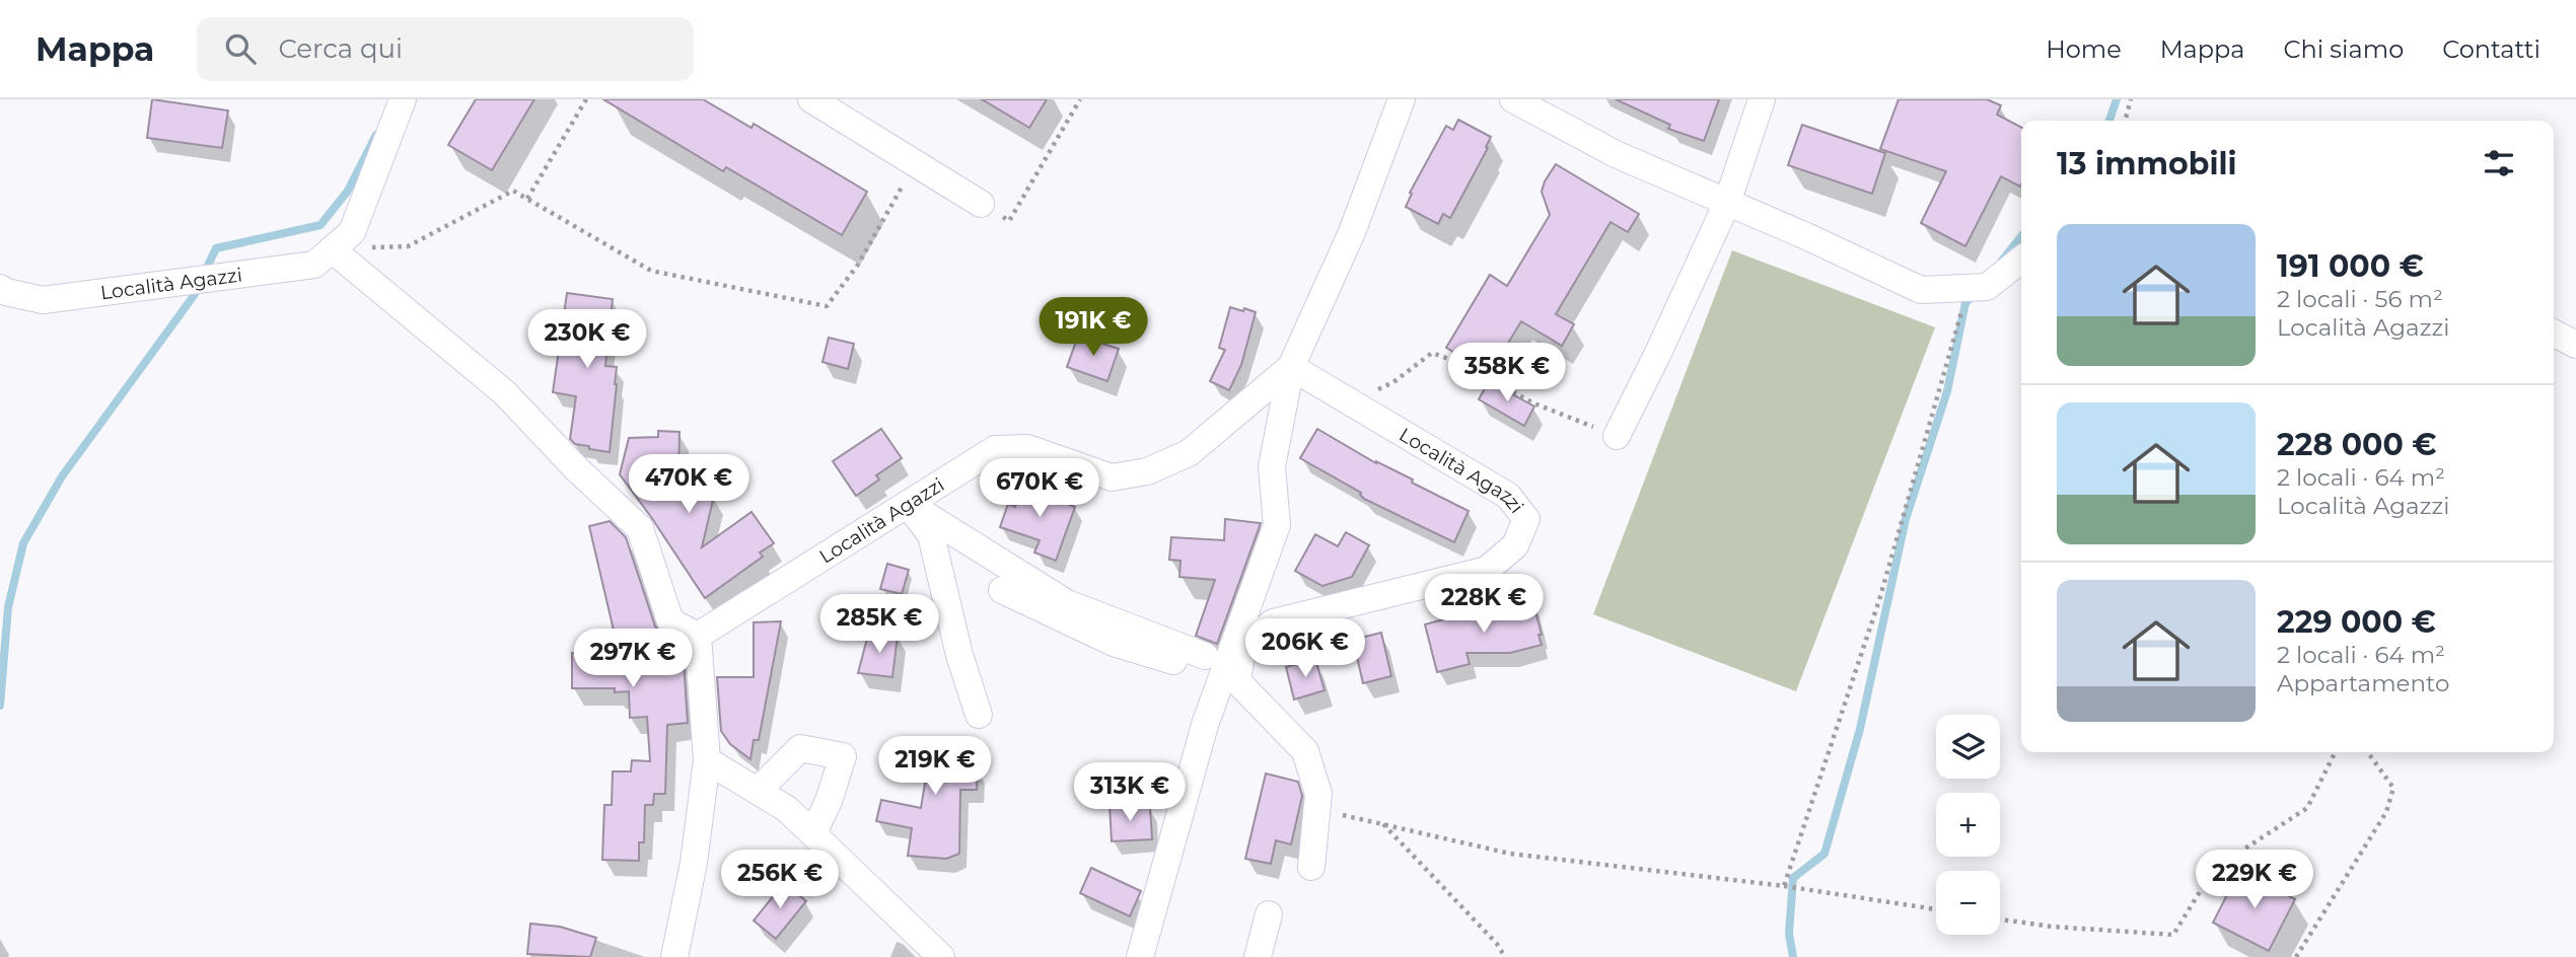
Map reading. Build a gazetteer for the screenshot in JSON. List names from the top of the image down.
{
  "streets": {
    "street": ["Località Agazzi"]
  },
  "page": {
    "header": "Mappa",
    "search": "Cerca qui",
    "nav": [
      "Home",
      "Mappa",
      "Chi siamo",
      "Contatti"
    ],
    "heading": "13 immobili",
    "list": [
      {
        "name": "191 000 €",
        "note": "2 locali · 56 m² · Località Agazzi"
      },
      {
        "name": "228 000 €",
        "note": "2 locali · 64 m² · Località Agazzi"
      },
      {
        "name": "229 000 €",
        "note": "2 locali · 64 m² · Appartamento"
      }
    ],
    "price": [
      "191K €",
      "230K €",
      "358K €",
      "470K €",
      "670K €",
      "228K €",
      "285K €",
      "206K €",
      "297K €",
      "219K €",
      "313K €",
      "256K €",
      "229K €"
    ],
    "map_buttons": ["+", "−"]
  }
}
